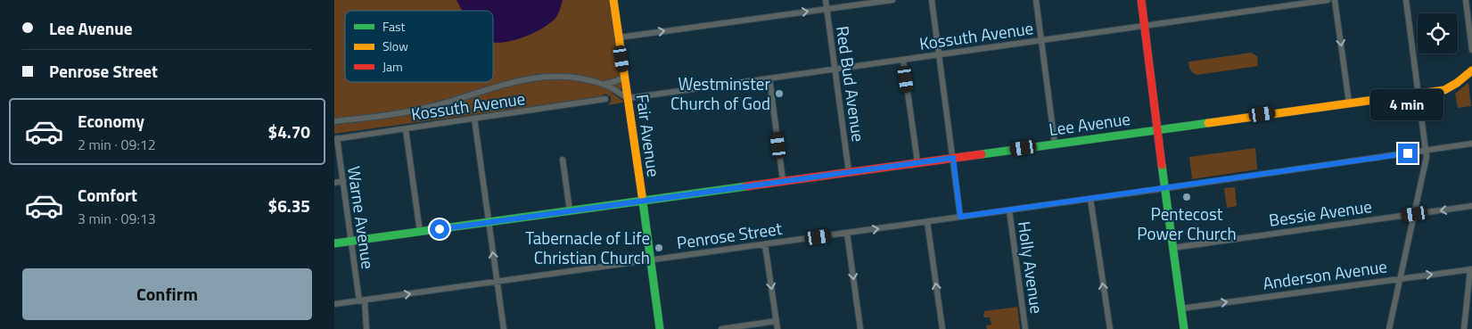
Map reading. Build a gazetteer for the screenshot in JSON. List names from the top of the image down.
{
  "streets": {
    "street": [
      "Kossuth Avenue",
      "Red Bud Avenue",
      "Lee Avenue",
      "Fair Avenue",
      "Bessie Avenue",
      "Warne Avenue",
      "Penrose Street",
      "Holly Avenue",
      "Anderson Avenue"
    ]
  },
  "crossings": [
    ["Kossuth Avenue", "Red Bud Avenue"],
    ["Kossuth Avenue", "Fair Avenue"],
    ["Kossuth Avenue", "Warne Avenue"],
    ["Red Bud Avenue", "Lee Avenue"],
    ["Lee Avenue", "Fair Avenue"],
    ["Lee Avenue", "Warne Avenue"],
    ["Fair Avenue", "Penrose Street"],
    ["Warne Avenue", "Penrose Street"],
    ["Penrose Street", "Holly Avenue"]
  ],
  "one_way": ["Anderson Avenue"],
  "places": ["Westminster Church of God", "Pentecost Power Church", "Tabernacle of Life Christian Church"],
  "legend": ["Fast", "Slow", "Jam"],
  "page": {
    "banner": ["Lee Avenue", "Penrose Street"],
    "bubble": "4 min",
    "list": [
      {
        "name": "Economy",
        "note": "2 min · 09:12",
        "value": "$4.70"
      },
      {
        "name": "Comfort",
        "note": "3 min · 09:13",
        "value": "$6.35"
      }
    ],
    "buttons": "Confirm"
  }
}
